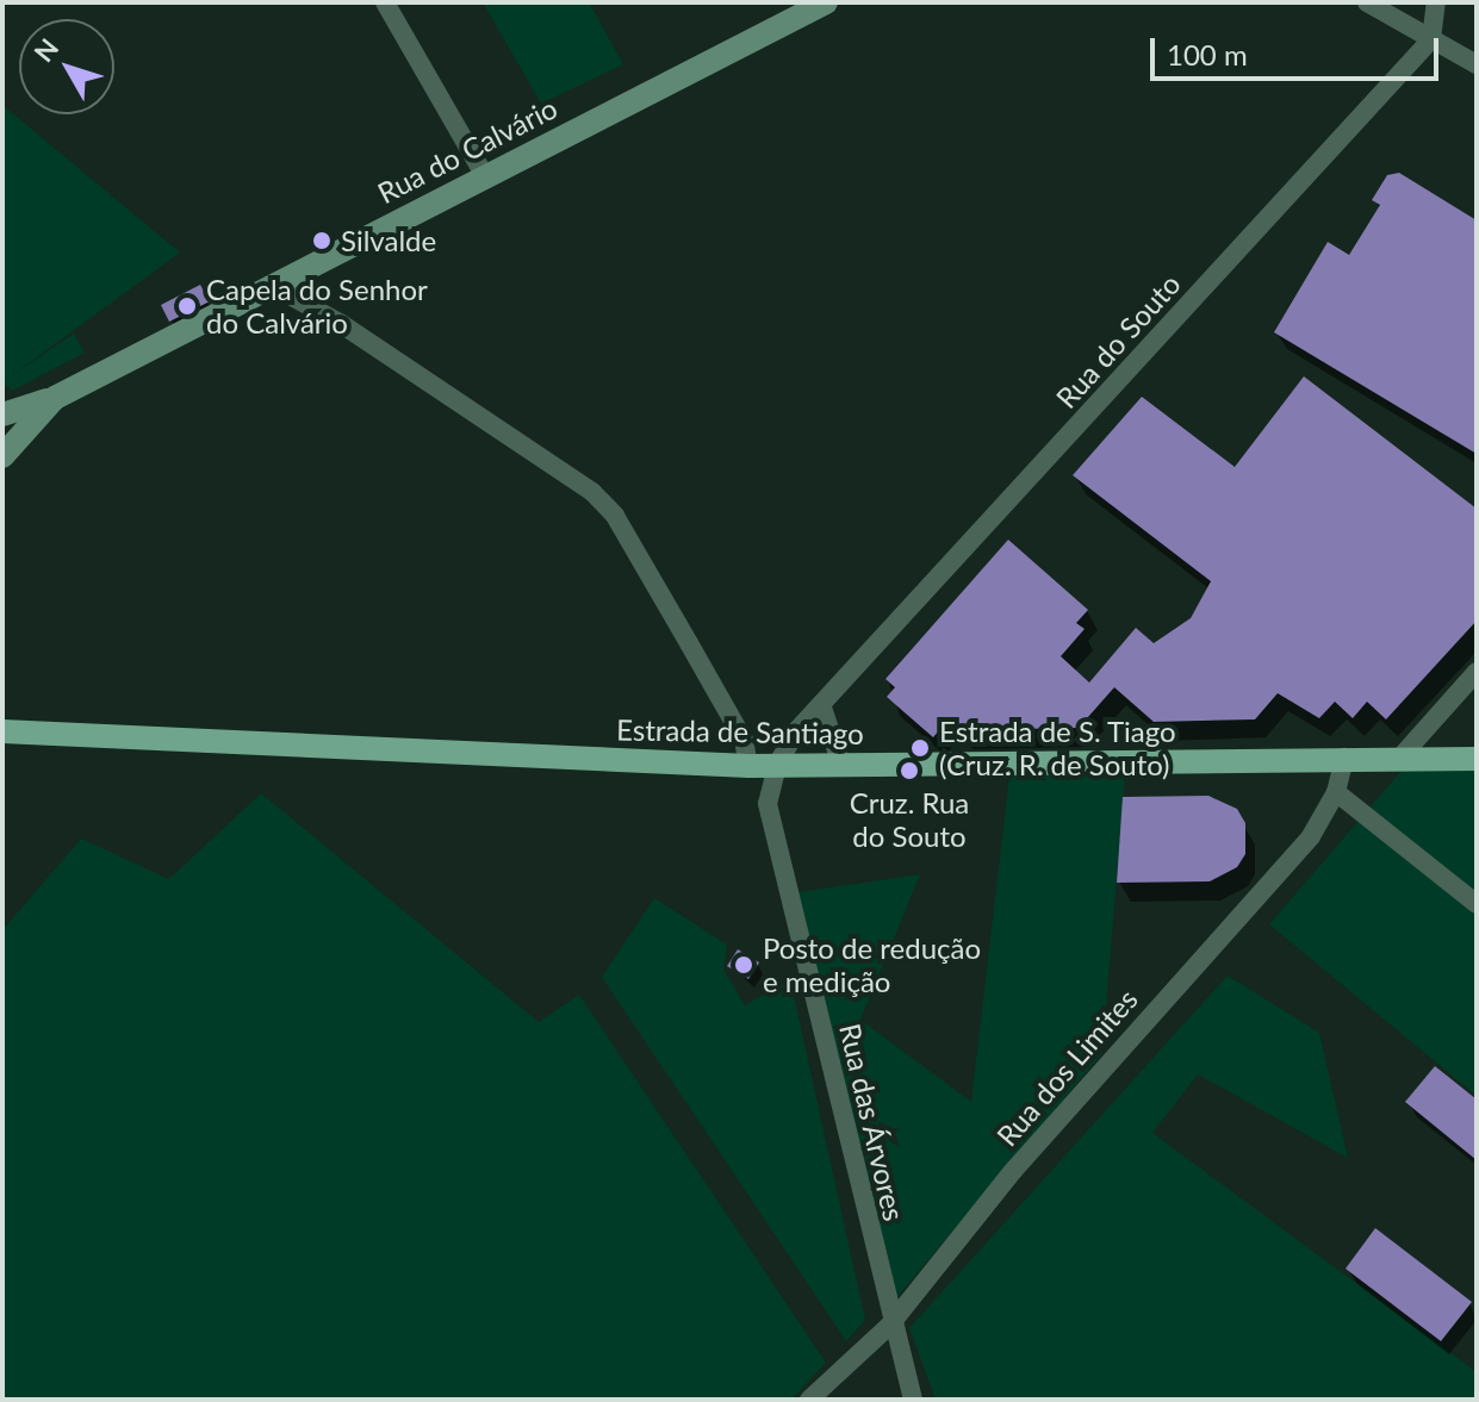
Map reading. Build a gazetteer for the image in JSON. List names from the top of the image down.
{
  "streets": {
    "main road": ["Rua do Calvário", "Estrada de Santiago"],
    "street": ["Rua do Souto", "Rua dos Limites", "Rua das Árvores"]
  },
  "crossings": [
    ["Rua do Souto", "Estrada de Santiago"],
    ["Rua do Souto", "Rua das Árvores"],
    ["Estrada de Santiago", "Rua dos Limites"],
    ["Estrada de Santiago", "Rua das Árvores"],
    ["Rua dos Limites", "Rua das Árvores"]
  ],
  "places": [
    "Silvalde",
    "Capela do Senhor do Calvário",
    "Estrada de S. Tiago (Cruz. R. de Souto)",
    "Cruz. Rua do Souto",
    "Posto de redução e medição"
  ],
  "scale_bar": "100 m",
  "north": "top left"
}
